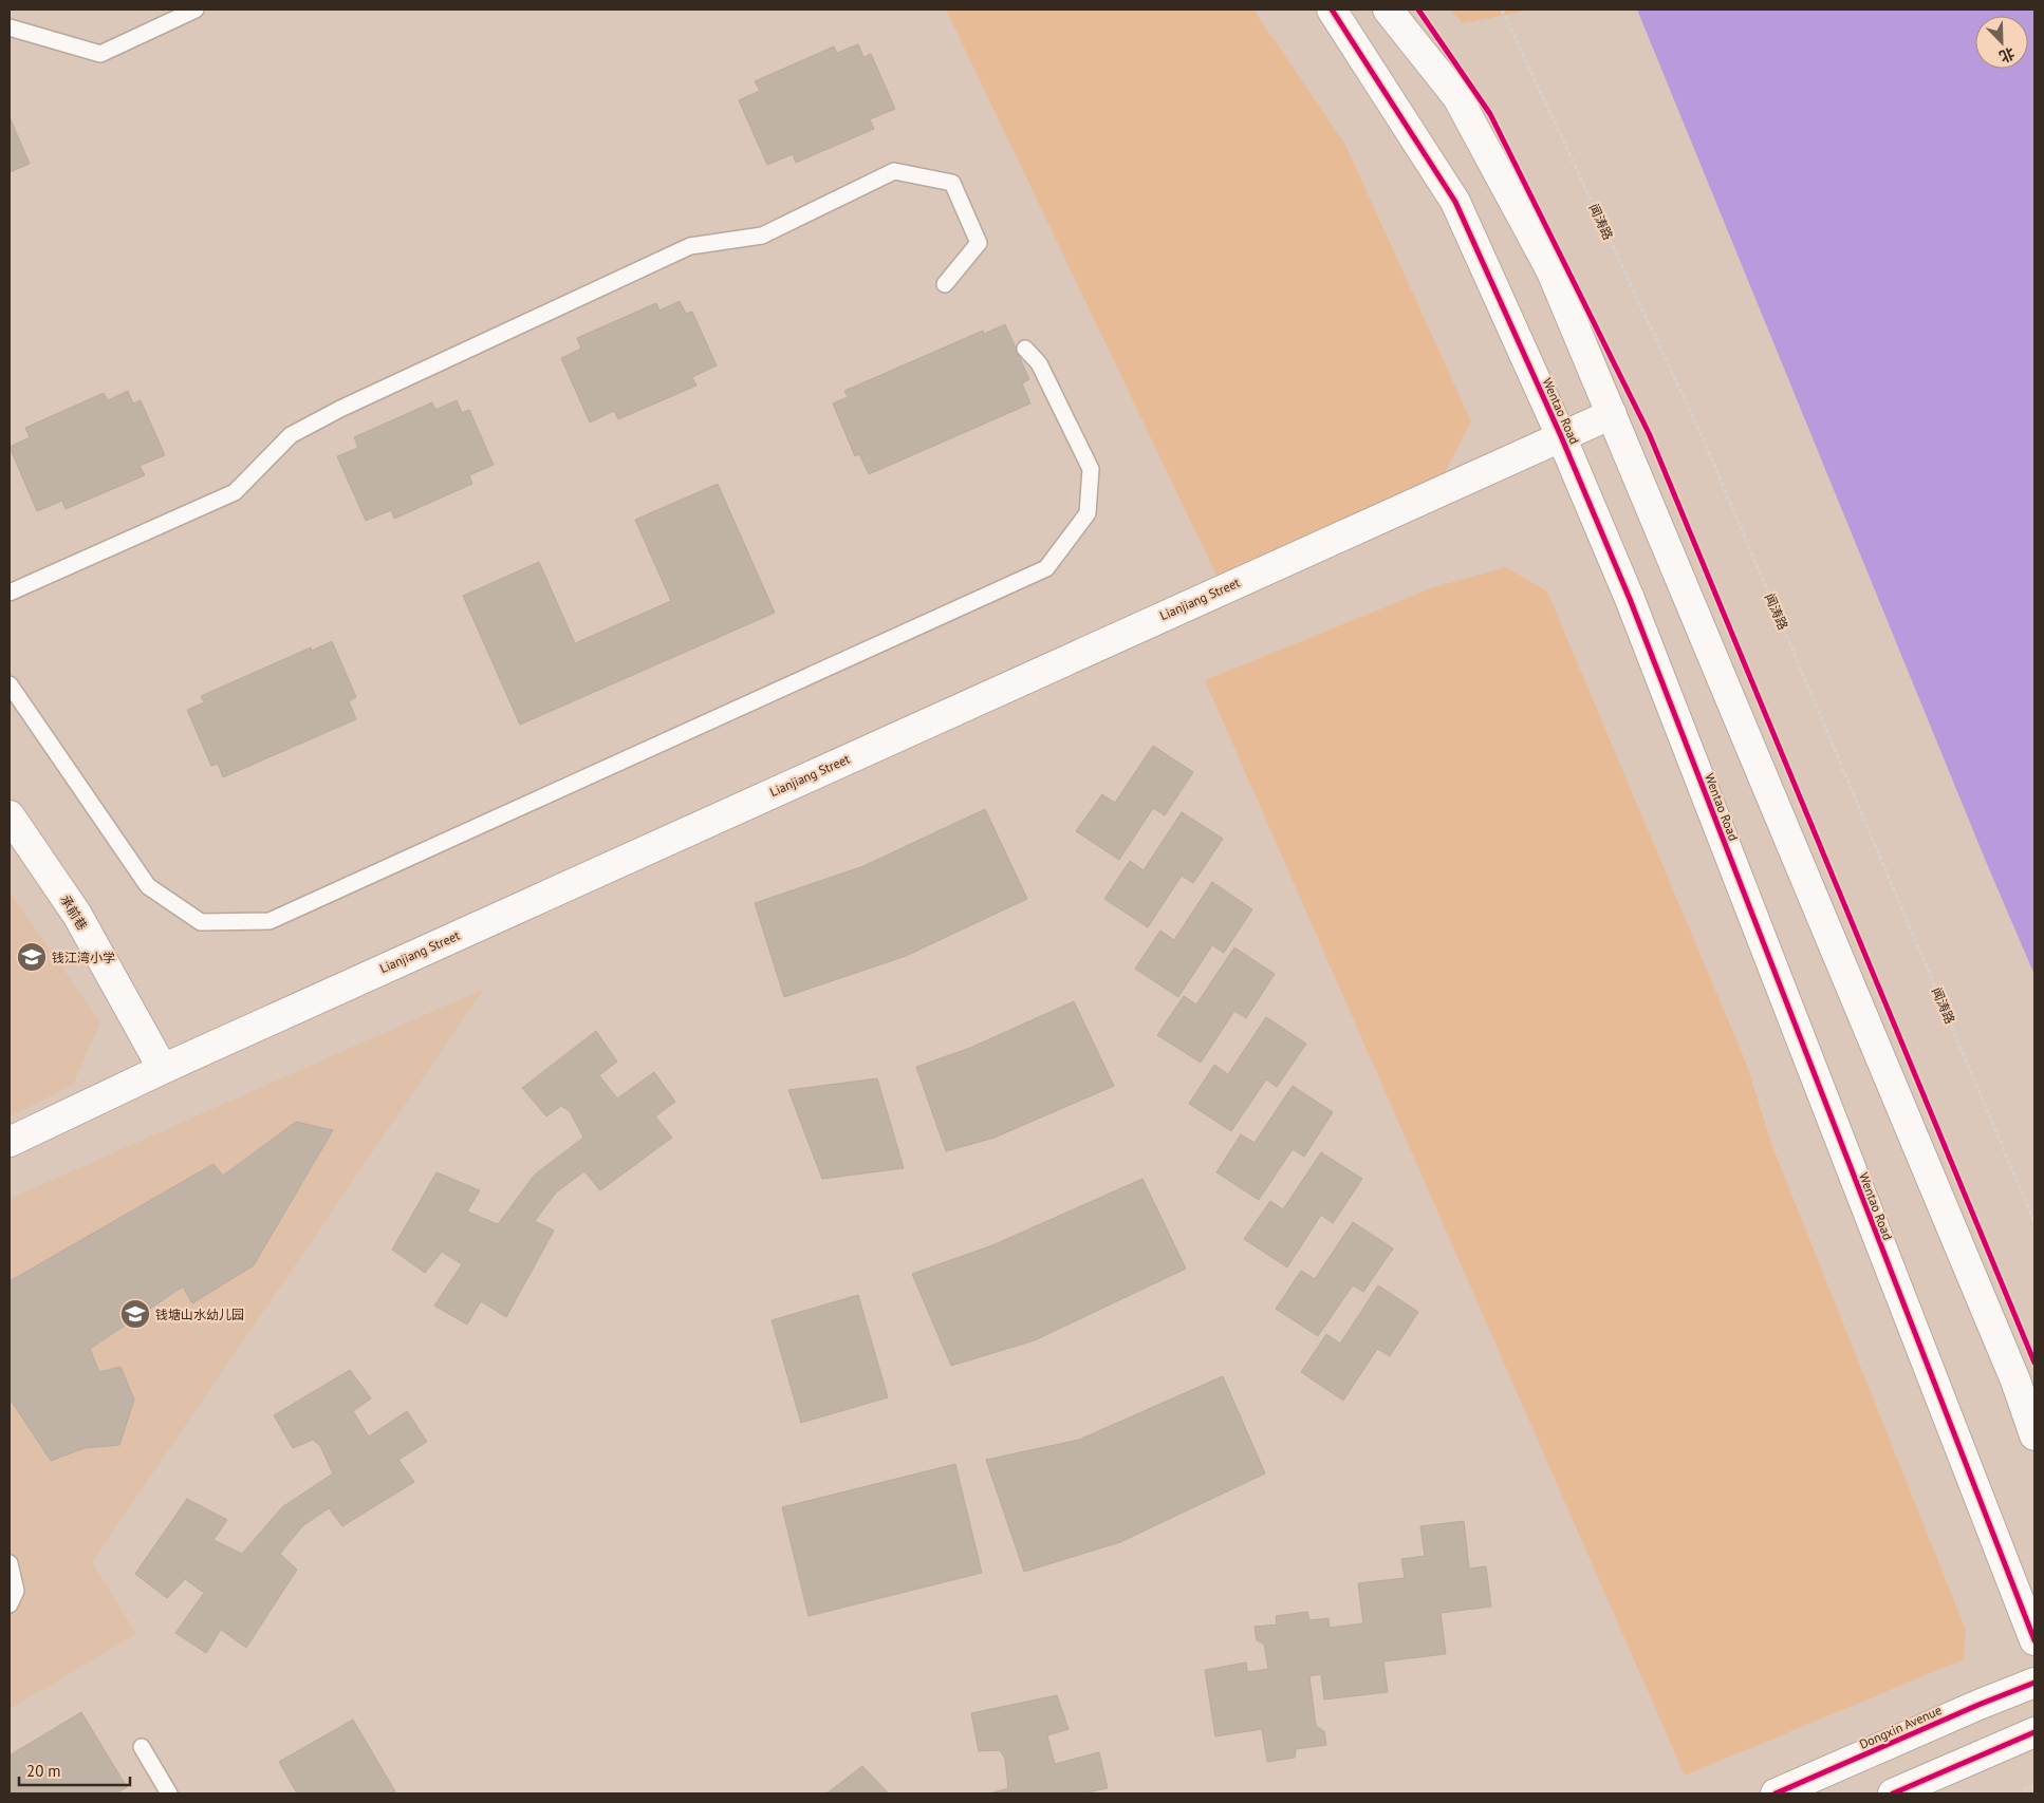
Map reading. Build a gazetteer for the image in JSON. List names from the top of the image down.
{
  "streets": {
    "main road": [
      "Wentao Road",
      "Lianjiang Street",
      "承前巷",
      "Dongxin Avenue"
    ],
    "path": ["闻涛路"]
  },
  "crossings": [
    ["Wentao Road", "Lianjiang Street"],
    ["Lianjiang Street", "承前巷"]
  ],
  "places": {
    "school or university": ["钱江湾小学", "钱塘山水幼儿园"]
  },
  "scale_bar": "20 m",
  "north": "bottom right"
}
